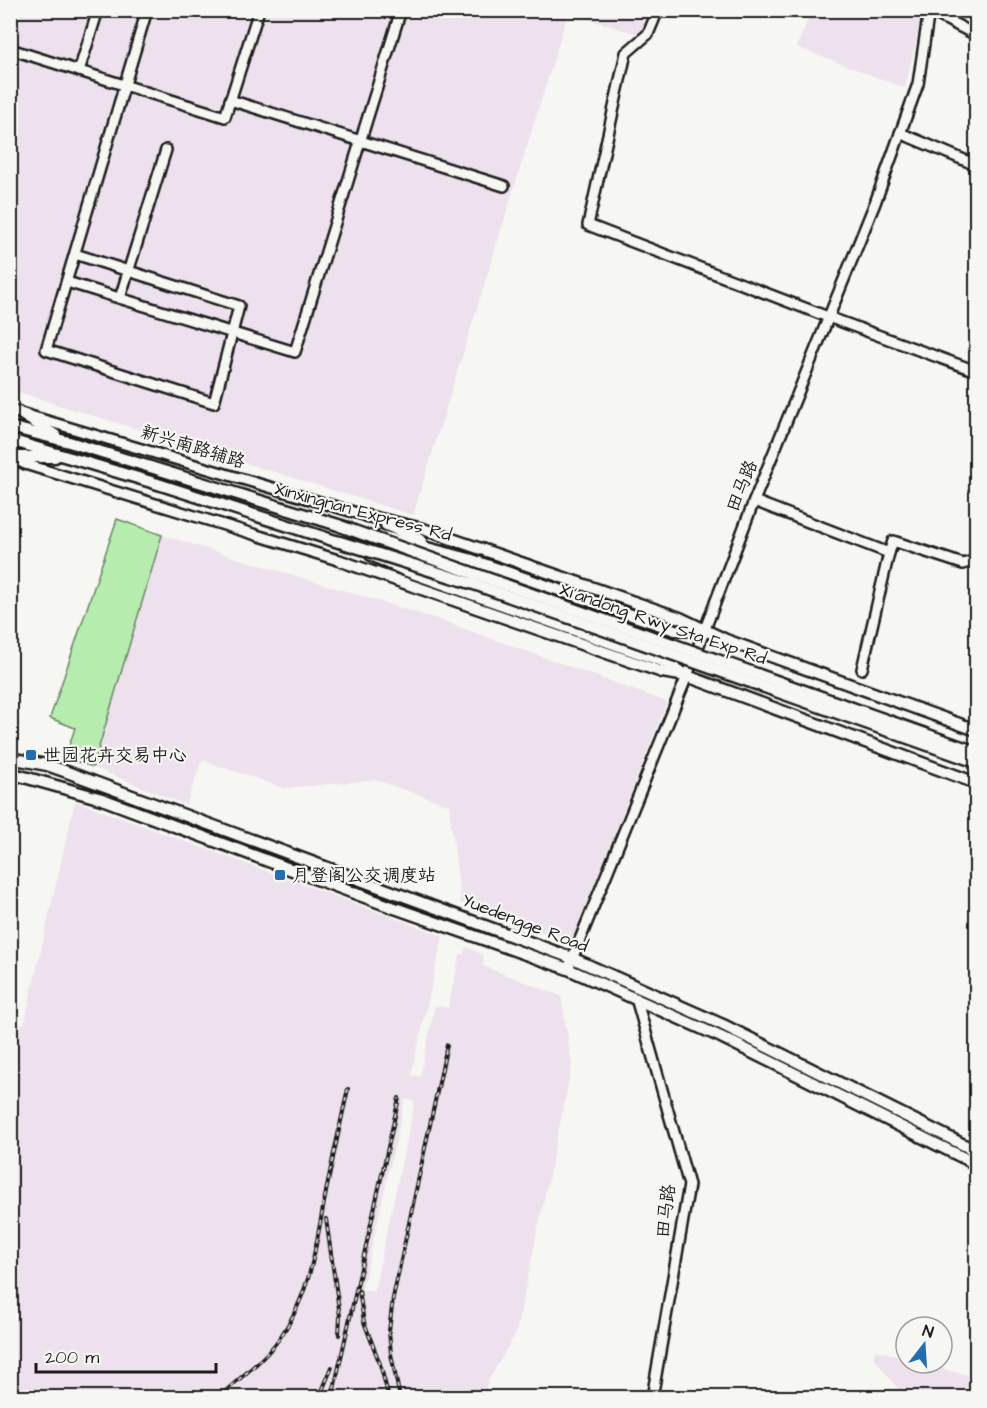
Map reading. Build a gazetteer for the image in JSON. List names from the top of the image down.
{
  "streets": {
    "main road": ["Xinxingnan Express Rd", "Xi'andong Rwy Sta Exp Rd", "Yuedengge Road"],
    "street": ["新兴南路辅路", "田马路"]
  },
  "crossings": [
    ["田马路", "Xinxingnan Express Rd"],
    ["田马路", "Yuedengge Road"],
    ["Xinxingnan Express Rd", "Xi'andong Rwy Sta Exp Rd"]
  ],
  "places": {
    "transit": ["世园花卉交易中心", "月登阁公交调度站"]
  },
  "scale_bar": "200 m",
  "north": "top"
}
